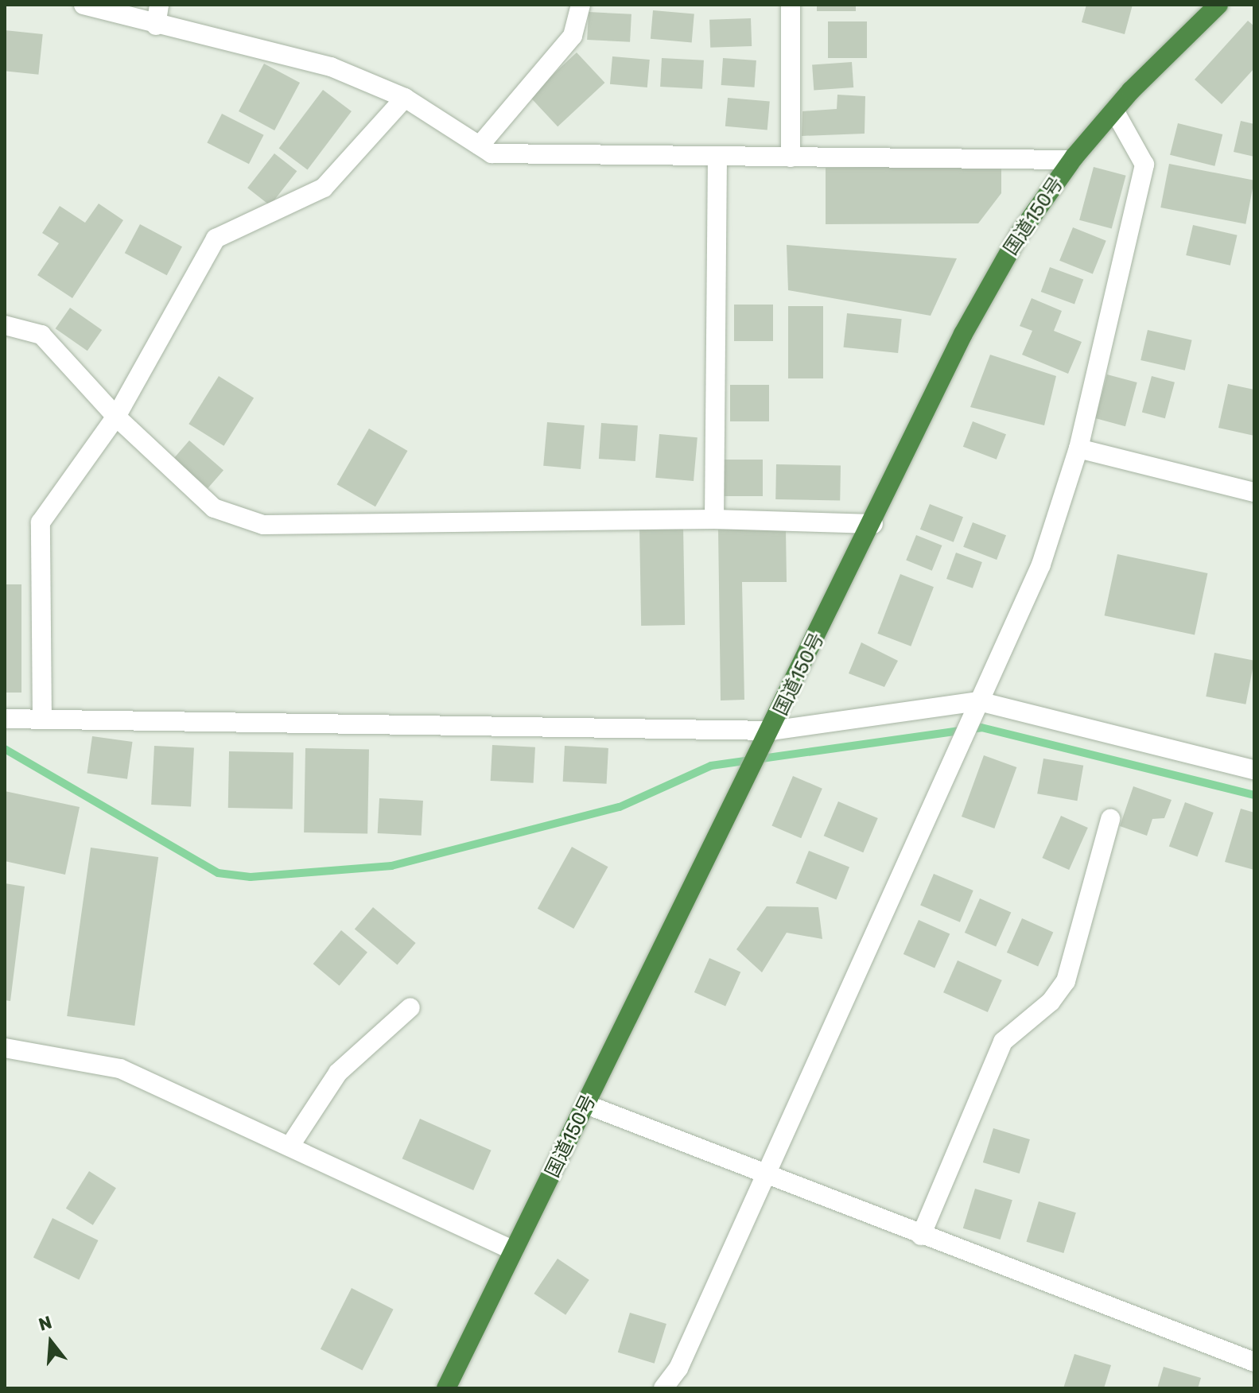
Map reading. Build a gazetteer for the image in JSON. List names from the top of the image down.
{
  "streets": {
    "highway": ["国道150号"]
  },
  "north": "top"
}
